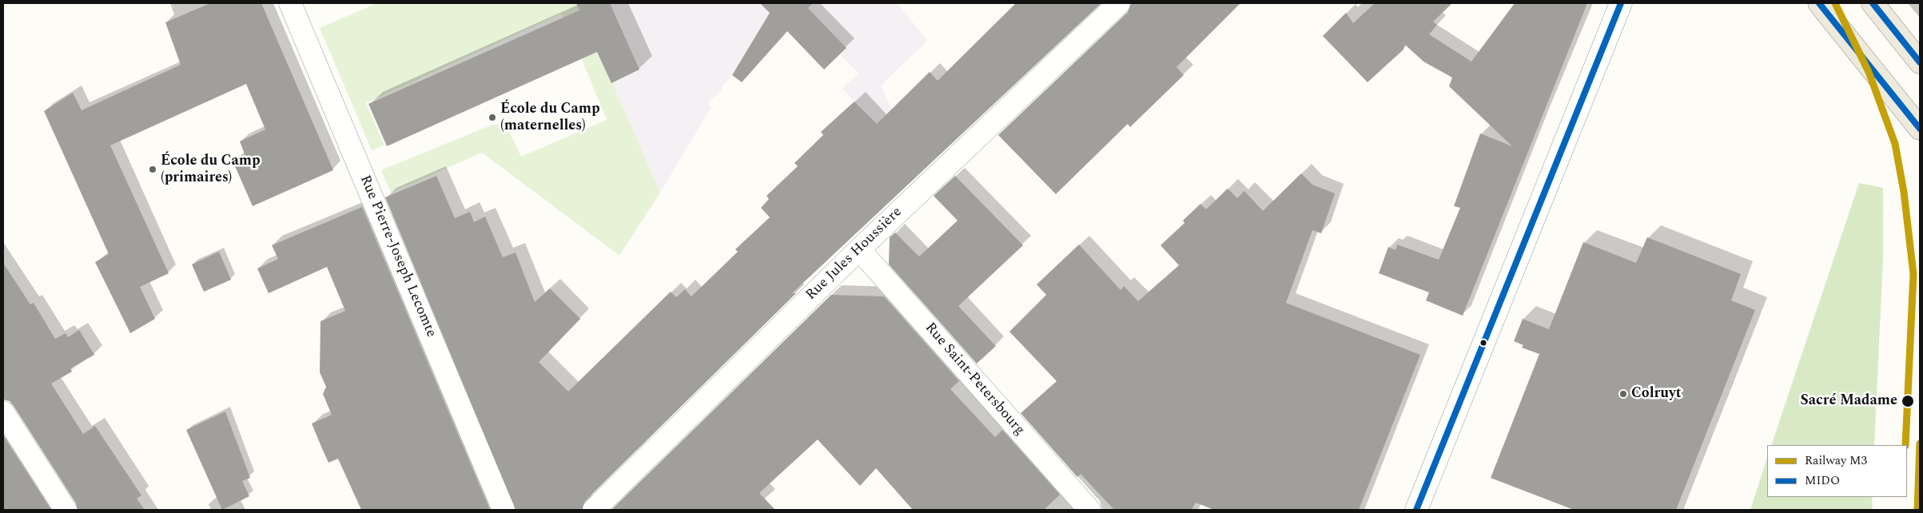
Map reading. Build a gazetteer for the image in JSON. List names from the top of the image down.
{
  "streets": {
    "street": ["Rue Jules Houssière", "Rue Pierre-Joseph Lecomte", "Rue Saint-Petersbourg"]
  },
  "crossings": [
    ["Rue Jules Houssière", "Rue Saint-Petersbourg"]
  ],
  "places": [
    "École du Camp (maternelles)",
    "École du Camp (primaires)",
    "Colruyt",
    "Sacré Madame"
  ],
  "lines": ["rail line M3", "transit line MIDO"],
  "legend": ["Railway M3", "MIDO"]
}
